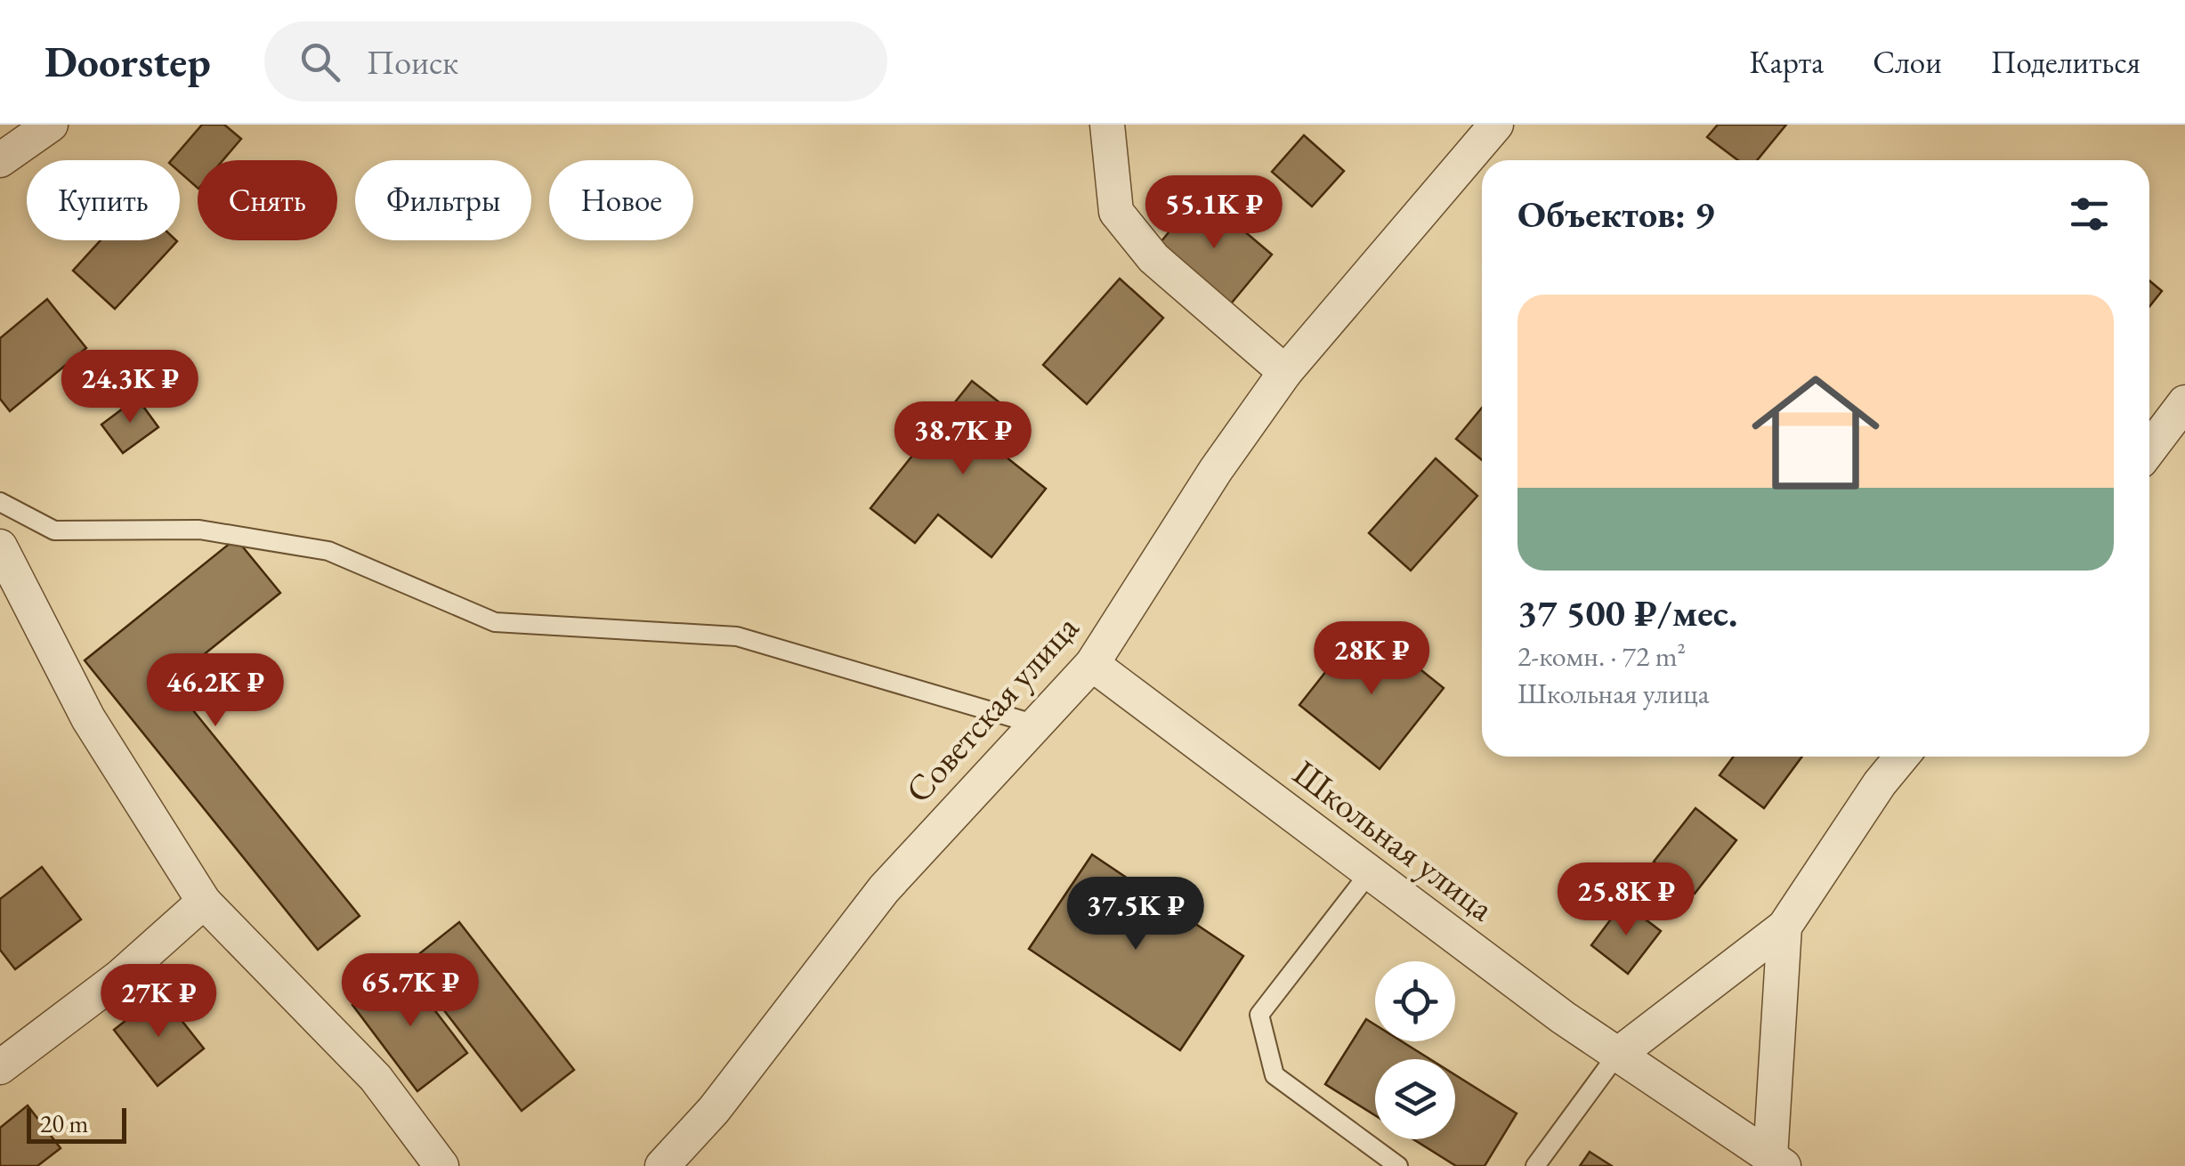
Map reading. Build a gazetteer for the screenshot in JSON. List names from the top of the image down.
{
  "streets": {
    "street": ["Советская улица", "Школьная улица"]
  },
  "crossings": [
    ["Советская улица", "Школьная улица"]
  ],
  "scale_bar": "20 m",
  "page": {
    "header": "Doorstep",
    "search": "Поиск",
    "nav": ["Карта", "Слои", "Поделиться"],
    "chip": [
      "Купить",
      "Снять",
      "Фильтры",
      "Новое"
    ],
    "heading": "Объектов: 9",
    "price": [
      "55.1K ₽",
      "24.3K ₽",
      "38.7K ₽",
      "28K ₽",
      "46.2K ₽",
      "25.8K ₽",
      "37.5K ₽",
      "65.7K ₽",
      "27K ₽"
    ],
    "list": [
      {
        "name": "37 500 ₽/мес.",
        "note": "2-комн. · 72 m² · Школьная улица"
      }
    ],
    "scale": "20 m"
  }
}
